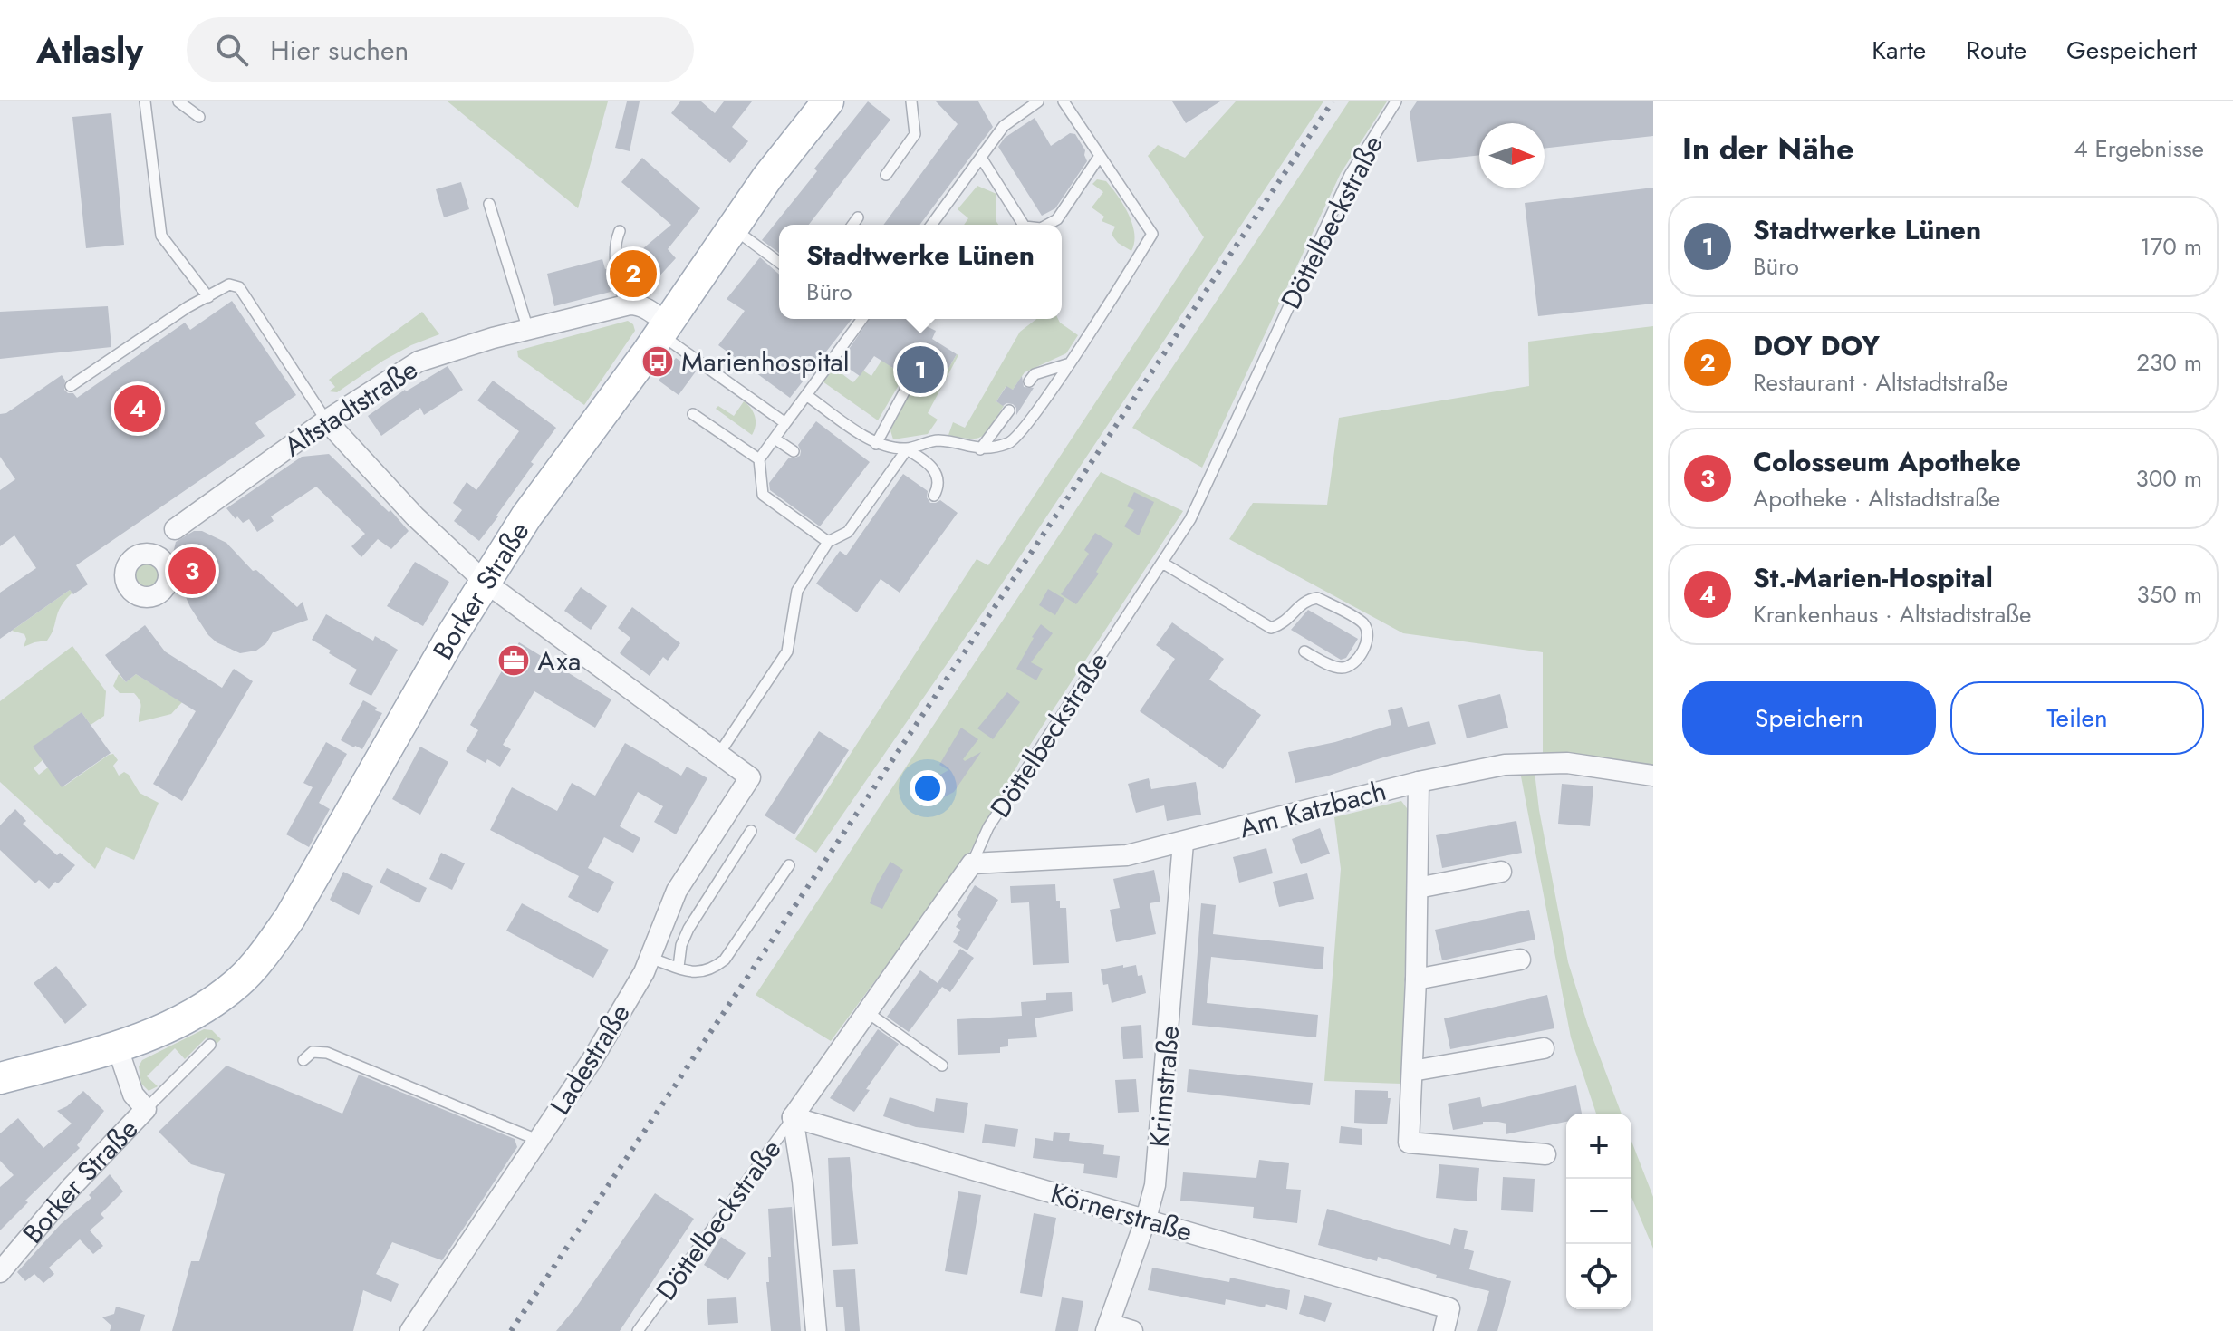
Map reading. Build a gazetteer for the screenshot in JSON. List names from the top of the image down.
{
  "streets": {
    "main road": ["Borker Straße"],
    "street": [
      "Döttelbeckstraße",
      "Altstadtstraße",
      "Am Katzbach",
      "Ladestraße",
      "Krimstraße",
      "Körnerstraße"
    ]
  },
  "crossings": [
    ["Döttelbeckstraße", "Am Katzbach"],
    ["Döttelbeckstraße", "Körnerstraße"],
    ["Am Katzbach", "Krimstraße"],
    ["Krimstraße", "Körnerstraße"]
  ],
  "places": {
    "bus stop": ["Marienhospital"],
    "office": ["Axa"]
  },
  "north": "right",
  "page": {
    "header": "Atlasly",
    "search": "Hier suchen",
    "nav": ["Karte", "Route", "Gespeichert"],
    "heading": ["In der Nähe", "4 Ergebnisse"],
    "list": [
      {
        "mark": "1",
        "name": "Stadtwerke Lünen",
        "note": "Büro",
        "value": "170 m"
      },
      {
        "mark": "2",
        "name": "DOY DOY",
        "note": "Restaurant · Altstadtstraße",
        "value": "230 m"
      },
      {
        "mark": "3",
        "name": "Colosseum Apotheke",
        "note": "Apotheke · Altstadtstraße",
        "value": "300 m"
      },
      {
        "mark": "4",
        "name": "St.-Marien-Hospital",
        "note": "Krankenhaus · Altstadtstraße",
        "value": "350 m"
      }
    ],
    "popup": ["Stadtwerke Lünen", "Büro"],
    "pins": [
      "2",
      "1",
      "4",
      "3"
    ],
    "buttons": ["Speichern", "Teilen"],
    "map_buttons": ["+", "−"]
  }
}
